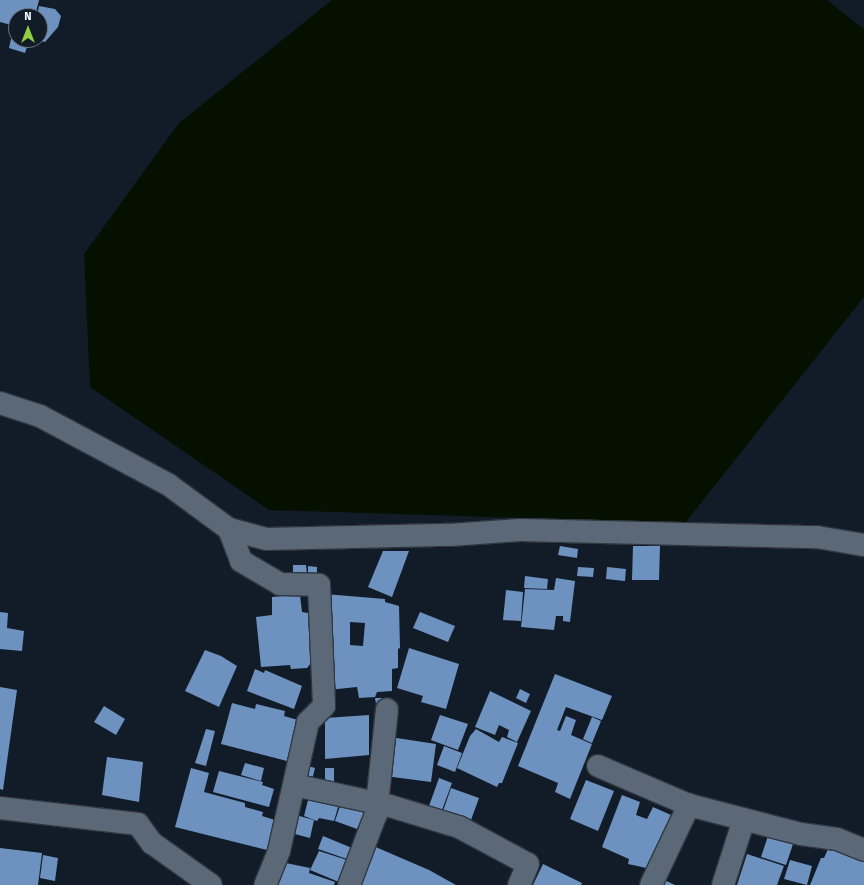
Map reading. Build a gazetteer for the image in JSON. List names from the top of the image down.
{
  "north": "top"
}
